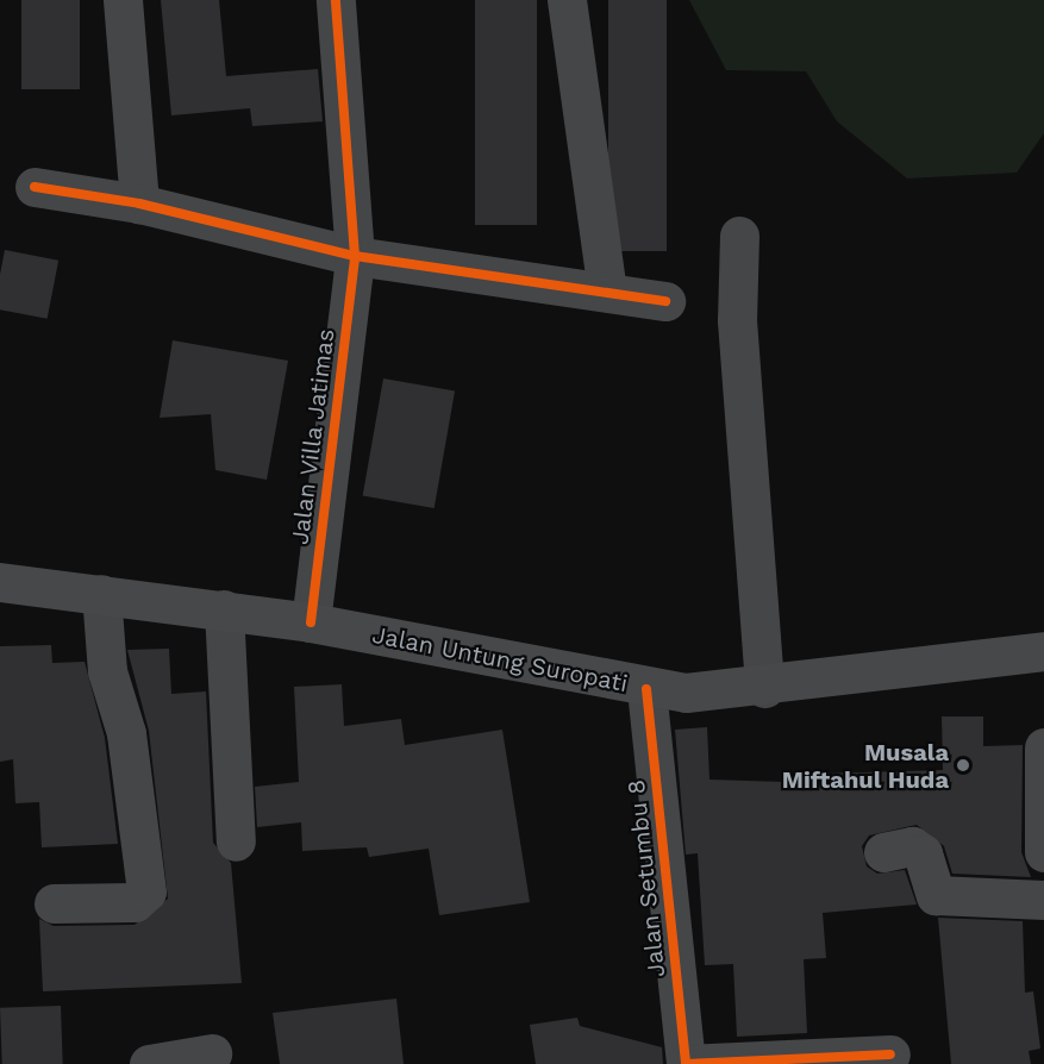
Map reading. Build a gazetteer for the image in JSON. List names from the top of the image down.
{
  "streets": {
    "main road": ["Jalan Untung Suropati"],
    "street": ["Jalan Villa Jatimas", "Jalan Setumbu 8"]
  },
  "crossings": [
    ["Jalan Villa Jatimas", "Jalan Untung Suropati"],
    ["Jalan Untung Suropati", "Jalan Setumbu 8"]
  ],
  "places": ["Musala Miftahul Huda"]
}
